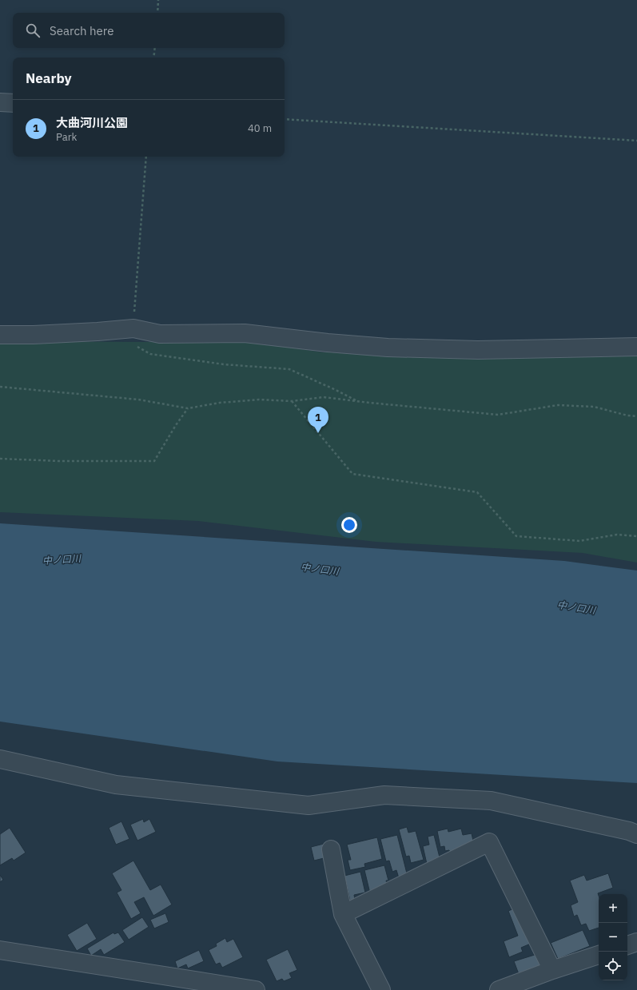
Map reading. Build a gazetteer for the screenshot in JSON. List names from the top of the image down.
{
  "water": ["中ノ口川"],
  "page": {
    "search": "Search here",
    "heading": "Nearby",
    "list": [
      {
        "mark": "1",
        "name": "大曲河川公園",
        "note": "Park",
        "value": "40 m"
      }
    ],
    "pins": "1",
    "map_buttons": ["+", "−"]
  }
}
